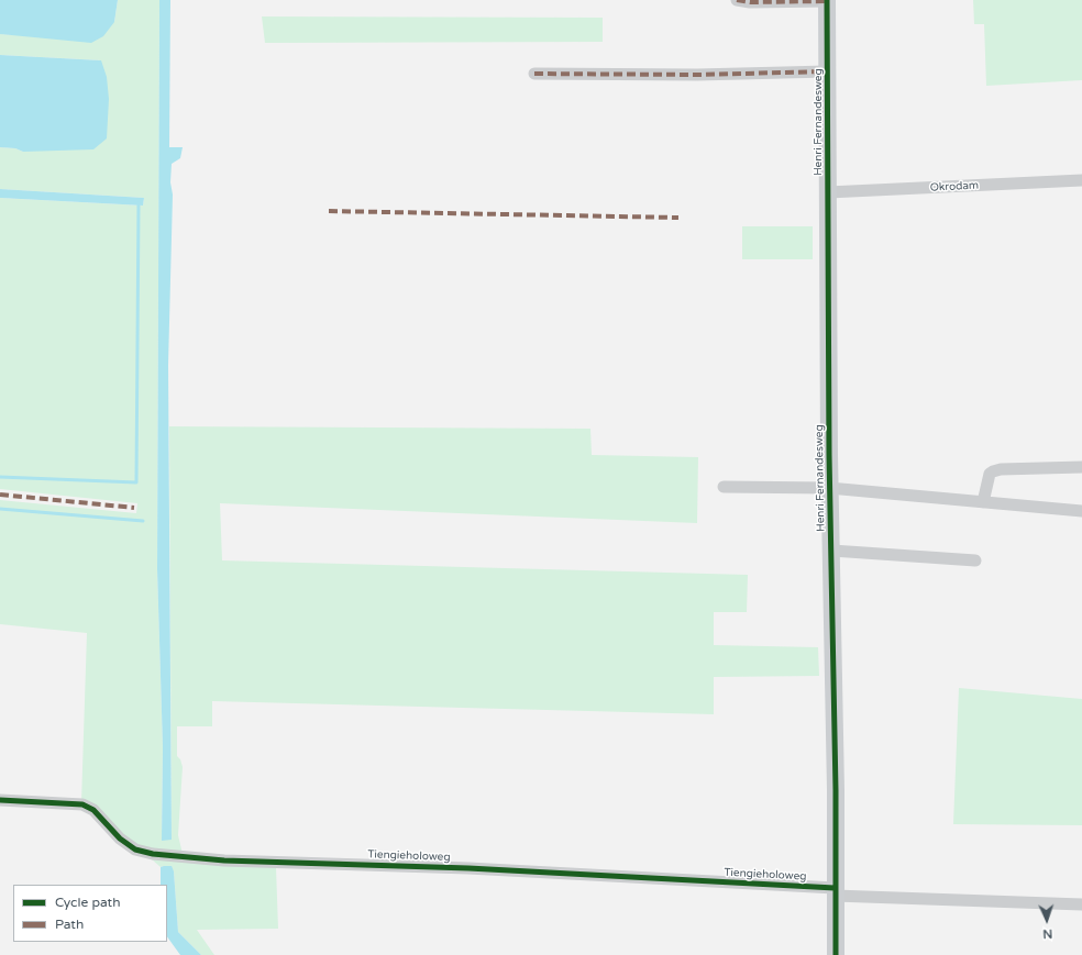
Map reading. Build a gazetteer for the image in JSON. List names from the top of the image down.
{
  "streets": {
    "street": ["Henri Fernandesweg", "Okrodam", "Tiengieholoweg"]
  },
  "crossings": [
    ["Henri Fernandesweg", "Okrodam"],
    ["Henri Fernandesweg", "Tiengieholoweg"]
  ],
  "legend": ["Cycle path", "Path"],
  "north": "bottom"
}
